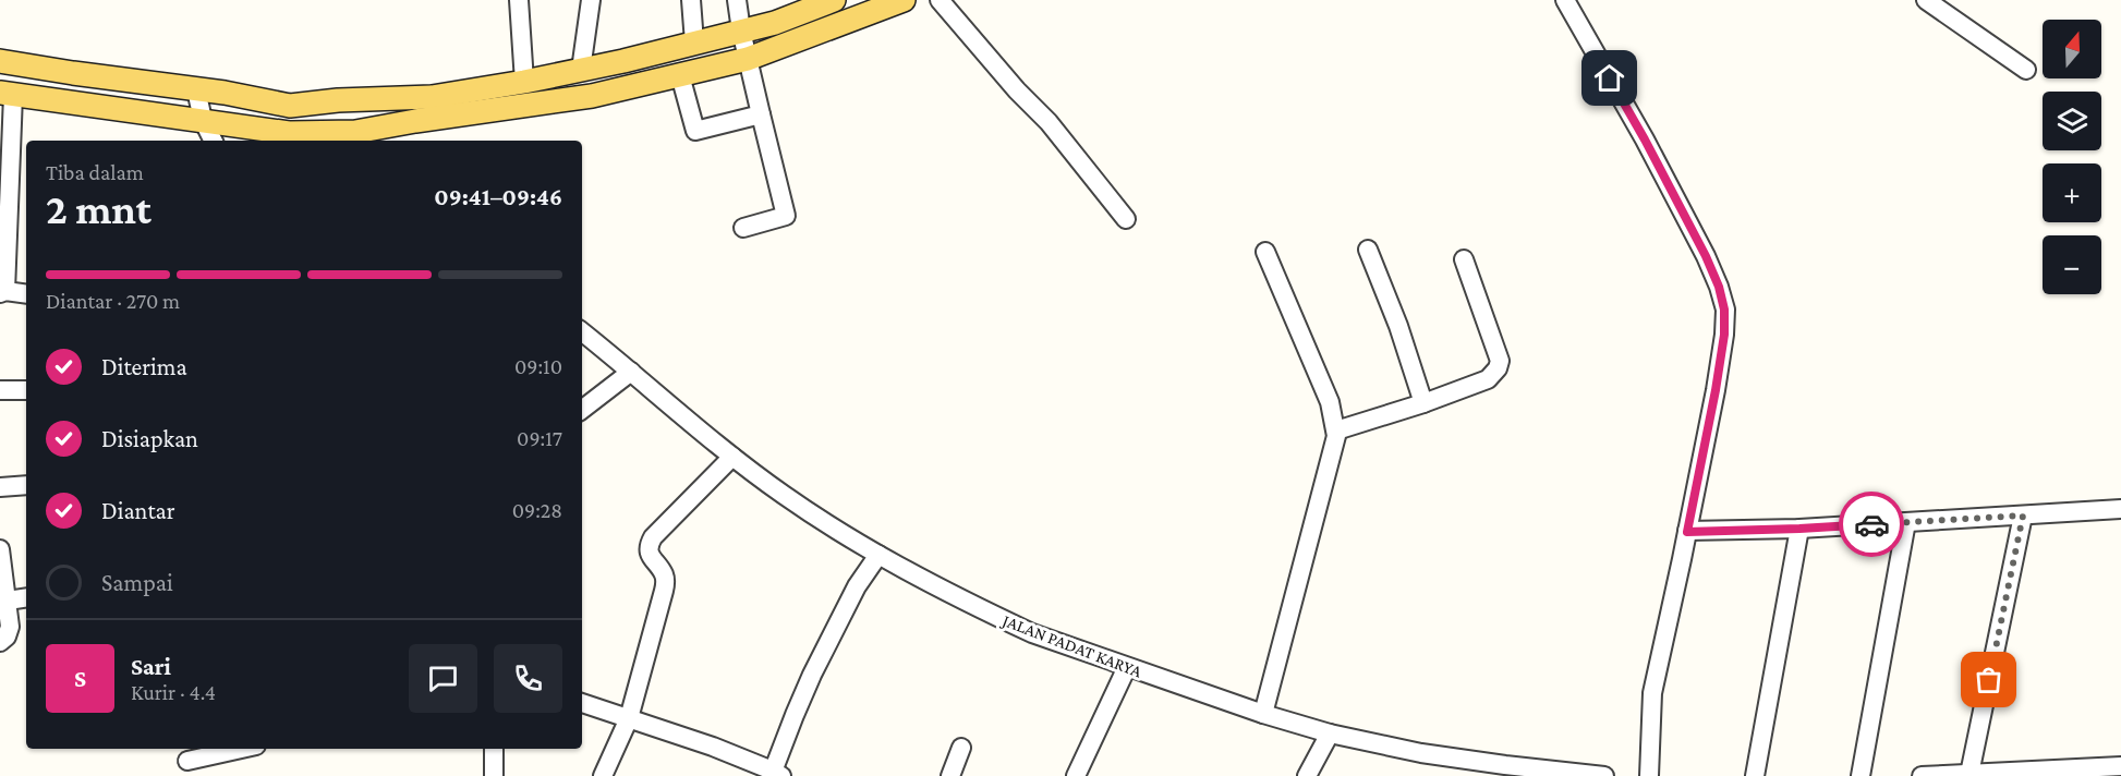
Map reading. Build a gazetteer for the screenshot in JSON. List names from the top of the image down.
{
  "streets": {
    "street": ["JALAN PADAT KARYA"]
  },
  "north": "top",
  "page": {
    "map_buttons": ["+", "−"],
    "heading": ["2 mnt", "Tiba dalam", "09:41–09:46"],
    "panel": ["Sari", "Kurir · 4.4"],
    "bar": "Diantar · 270 m",
    "list": [
      ["Diterima", "09:10"],
      ["Disiapkan", "09:17"],
      ["Diantar", "09:28"],
      "Sampai"
    ],
    "round": "S"
  }
}
